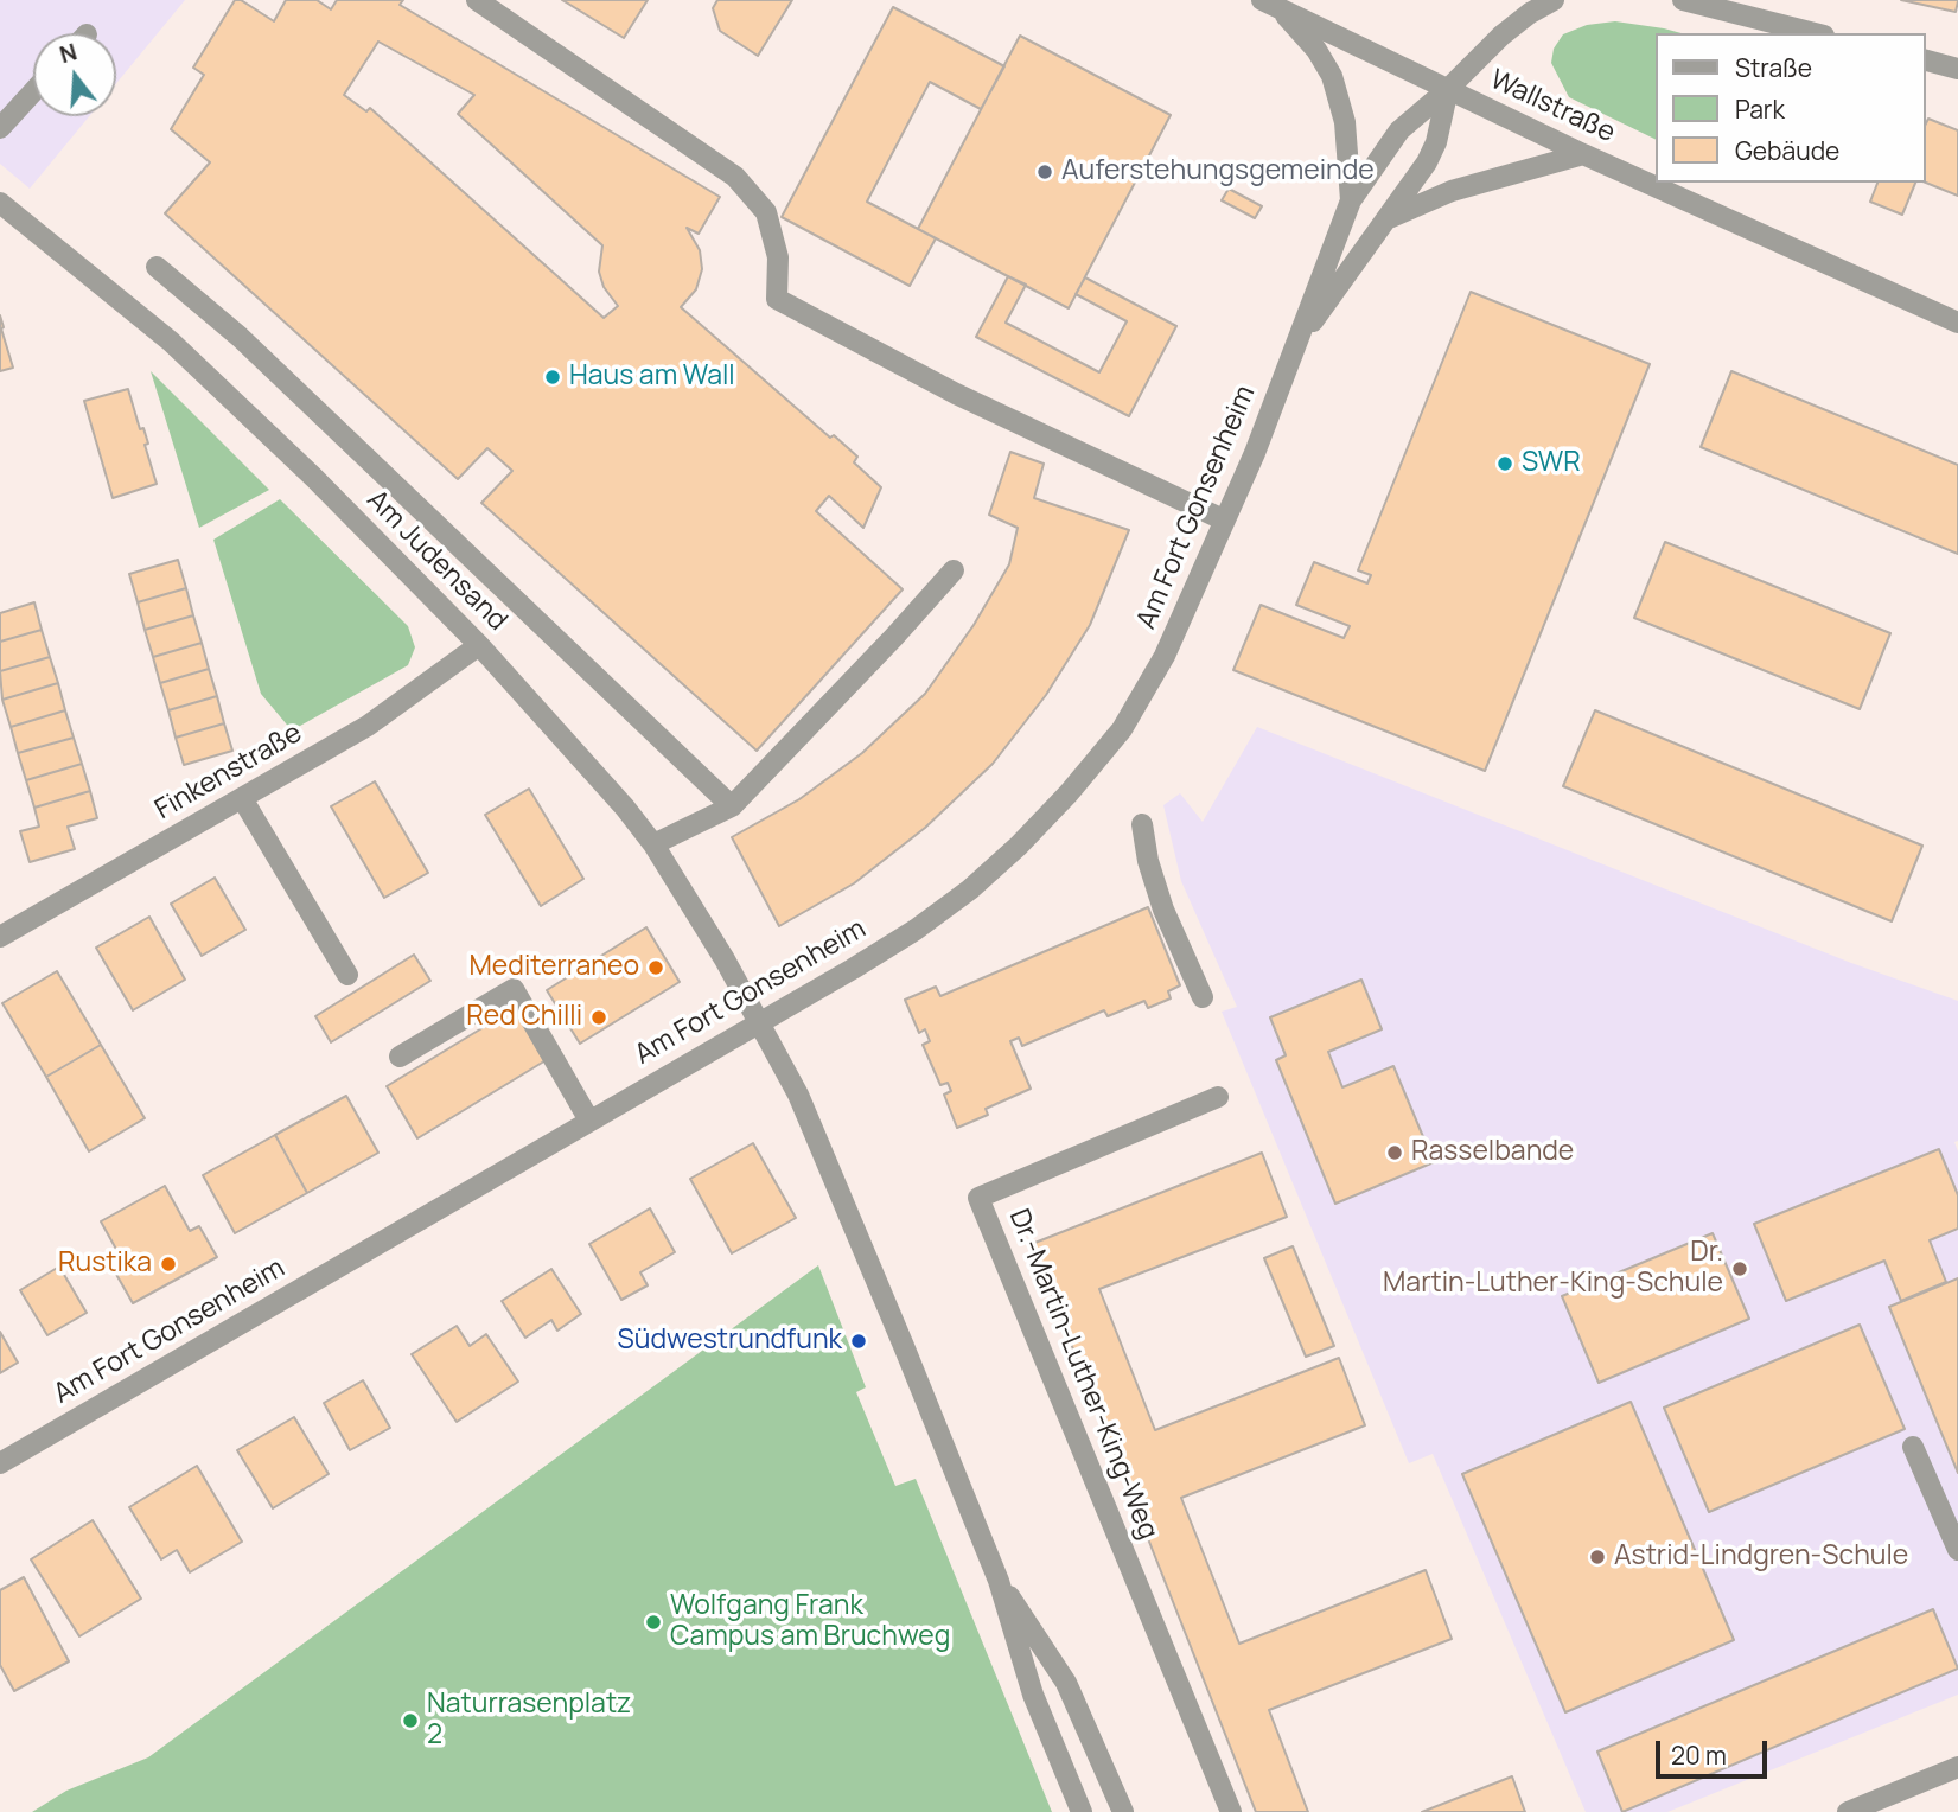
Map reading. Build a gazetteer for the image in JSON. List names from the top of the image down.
{
  "streets": {
    "street": [
      "Wallstraße",
      "Am Fort Gonsenheim",
      "Am Judensand",
      "Finkenstraße",
      "Dr.-Martin-Luther-King-Weg"
    ]
  },
  "crossings": [
    ["Wallstraße", "Am Fort Gonsenheim"],
    ["Am Fort Gonsenheim", "Am Judensand"],
    ["Am Judensand", "Finkenstraße"]
  ],
  "places": [
    "Auferstehungsgemeinde",
    "Haus am Wall",
    "SWR",
    "Mediterraneo",
    "Red Chilli",
    "Rasselbande",
    "Rustika",
    "Dr. Martin-Luther-King-Schule",
    "Südwestrundfunk",
    "Astrid-Lindgren-Schule",
    "Wolfgang Frank Campus am Bruchweg",
    "Naturrasenplatz 2"
  ],
  "legend": ["Straße", "Park", "Gebäude"],
  "scale_bar": "20 m",
  "north": "top"
}
